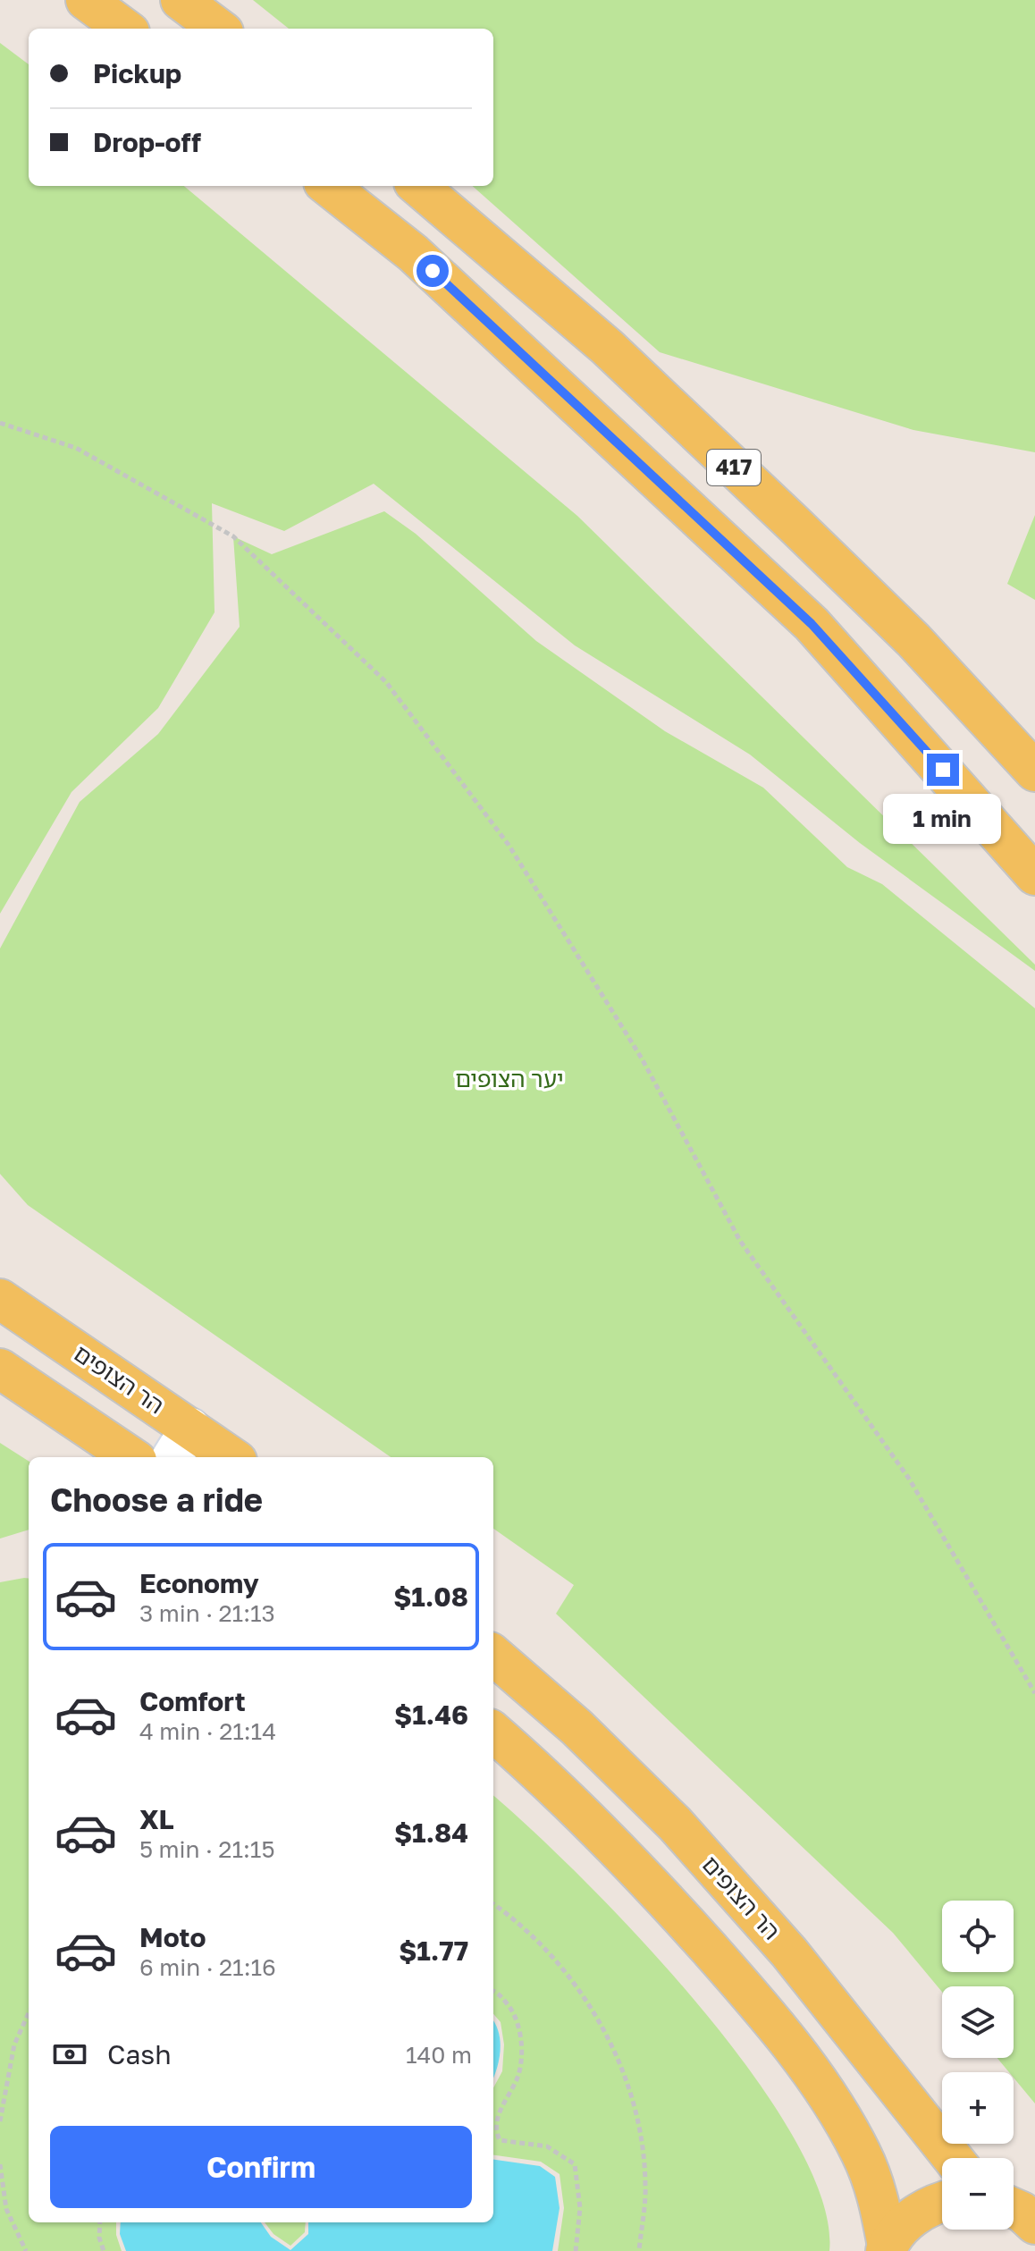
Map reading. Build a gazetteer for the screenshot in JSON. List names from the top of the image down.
{
  "streets": {
    "main road": ["417", "הר הצופים"]
  },
  "parks": ["יער הצופים"],
  "page": {
    "banner": ["Pickup", "Drop-off"],
    "bubble": "1 min",
    "heading": "Choose a ride",
    "list": [
      {
        "name": "Economy",
        "note": "3 min · 21:13",
        "value": "$1.08"
      },
      {
        "name": "Comfort",
        "note": "4 min · 21:14",
        "value": "$1.46"
      },
      {
        "name": "XL",
        "note": "5 min · 21:15",
        "value": "$1.84"
      },
      {
        "name": "Moto",
        "note": "6 min · 21:16",
        "value": "$1.77"
      }
    ],
    "map_buttons": ["+", "−"],
    "pay": ["Cash", "140 m"],
    "buttons": "Confirm"
  }
}
